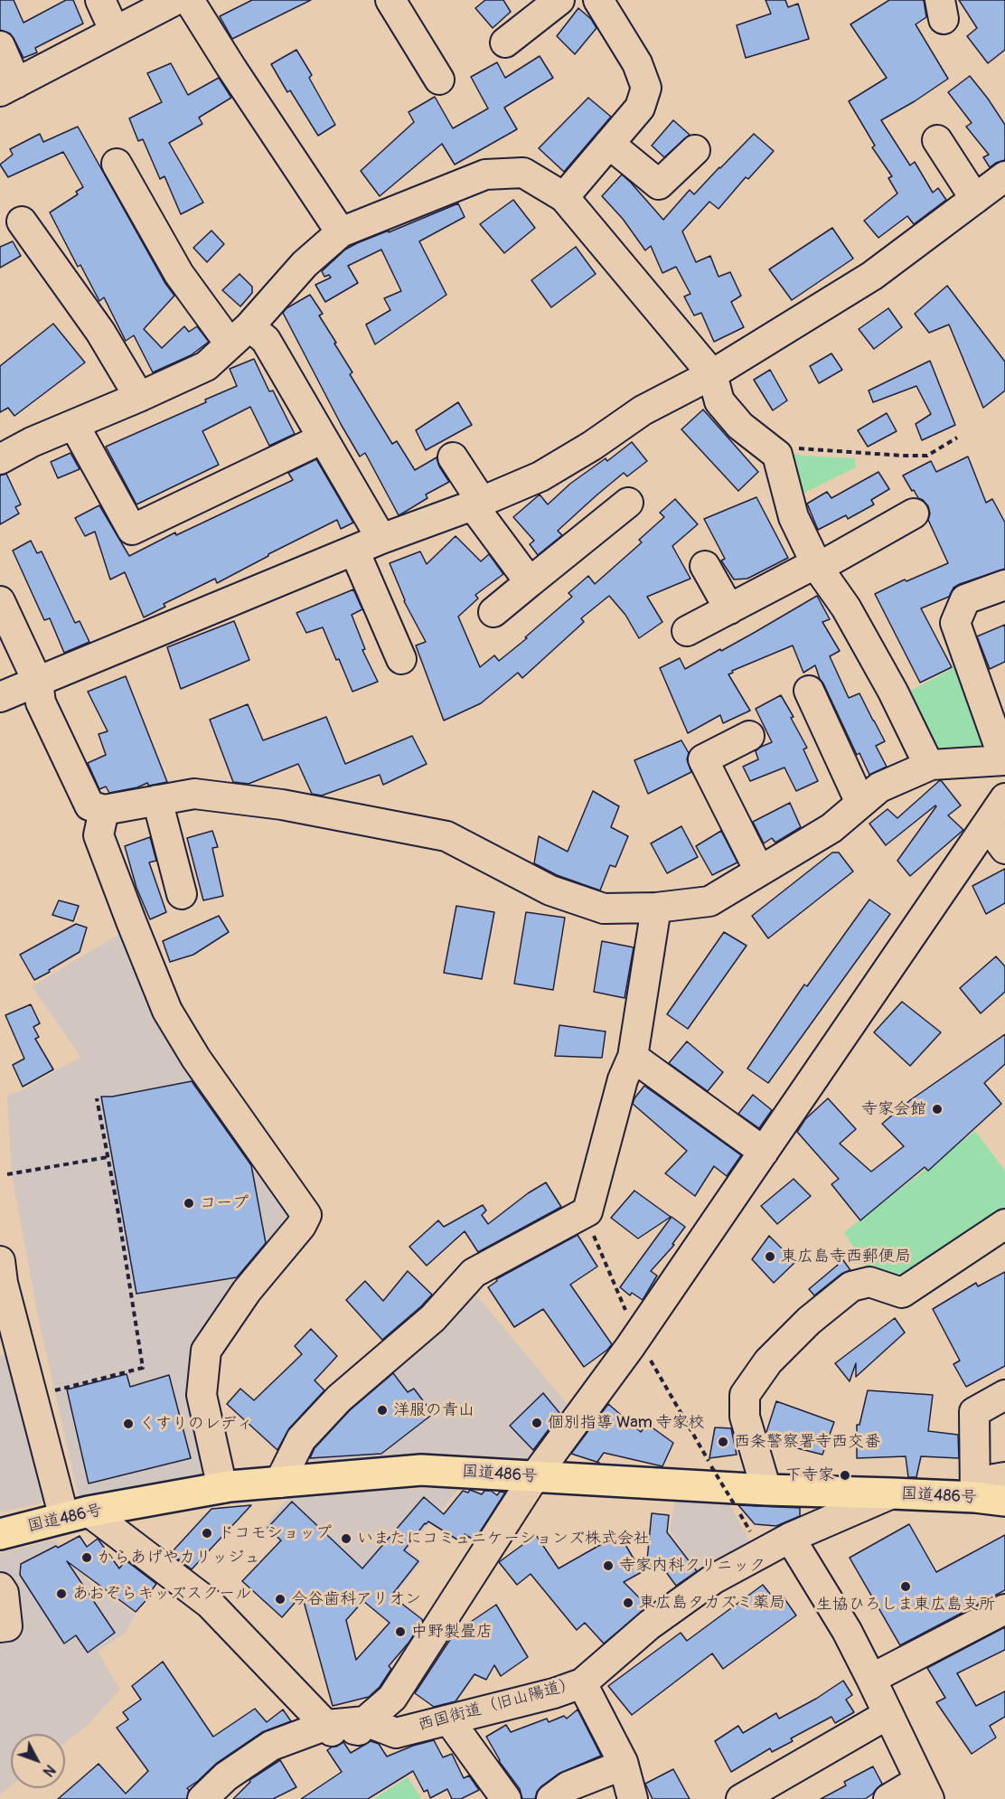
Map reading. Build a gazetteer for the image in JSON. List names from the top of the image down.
{
  "streets": {
    "highway": ["国道486号"],
    "street": ["西国街道（旧山陽道）"]
  },
  "crossings": [
    ["国道486号", "西国街道（旧山陽道）"]
  ],
  "places": [
    "寺家会館",
    "コープ",
    "東広島寺西郵便局",
    "洋服の青山",
    "個別指導 Wam 寺家校",
    "くすりのレディ",
    "西条警察署寺西交番",
    "下寺家",
    "ドコモショップ",
    "いまたにコミュニケーションズ株式会社",
    "からあげやカリッジュ",
    "寺家内科クリニック",
    "生協ひろしま東広島支所",
    "あおぞらキッズスクール",
    "今谷歯科アリオン",
    "東広島タカズミ薬局",
    "中野製畳店"
  ],
  "north": "bottom right"
}
